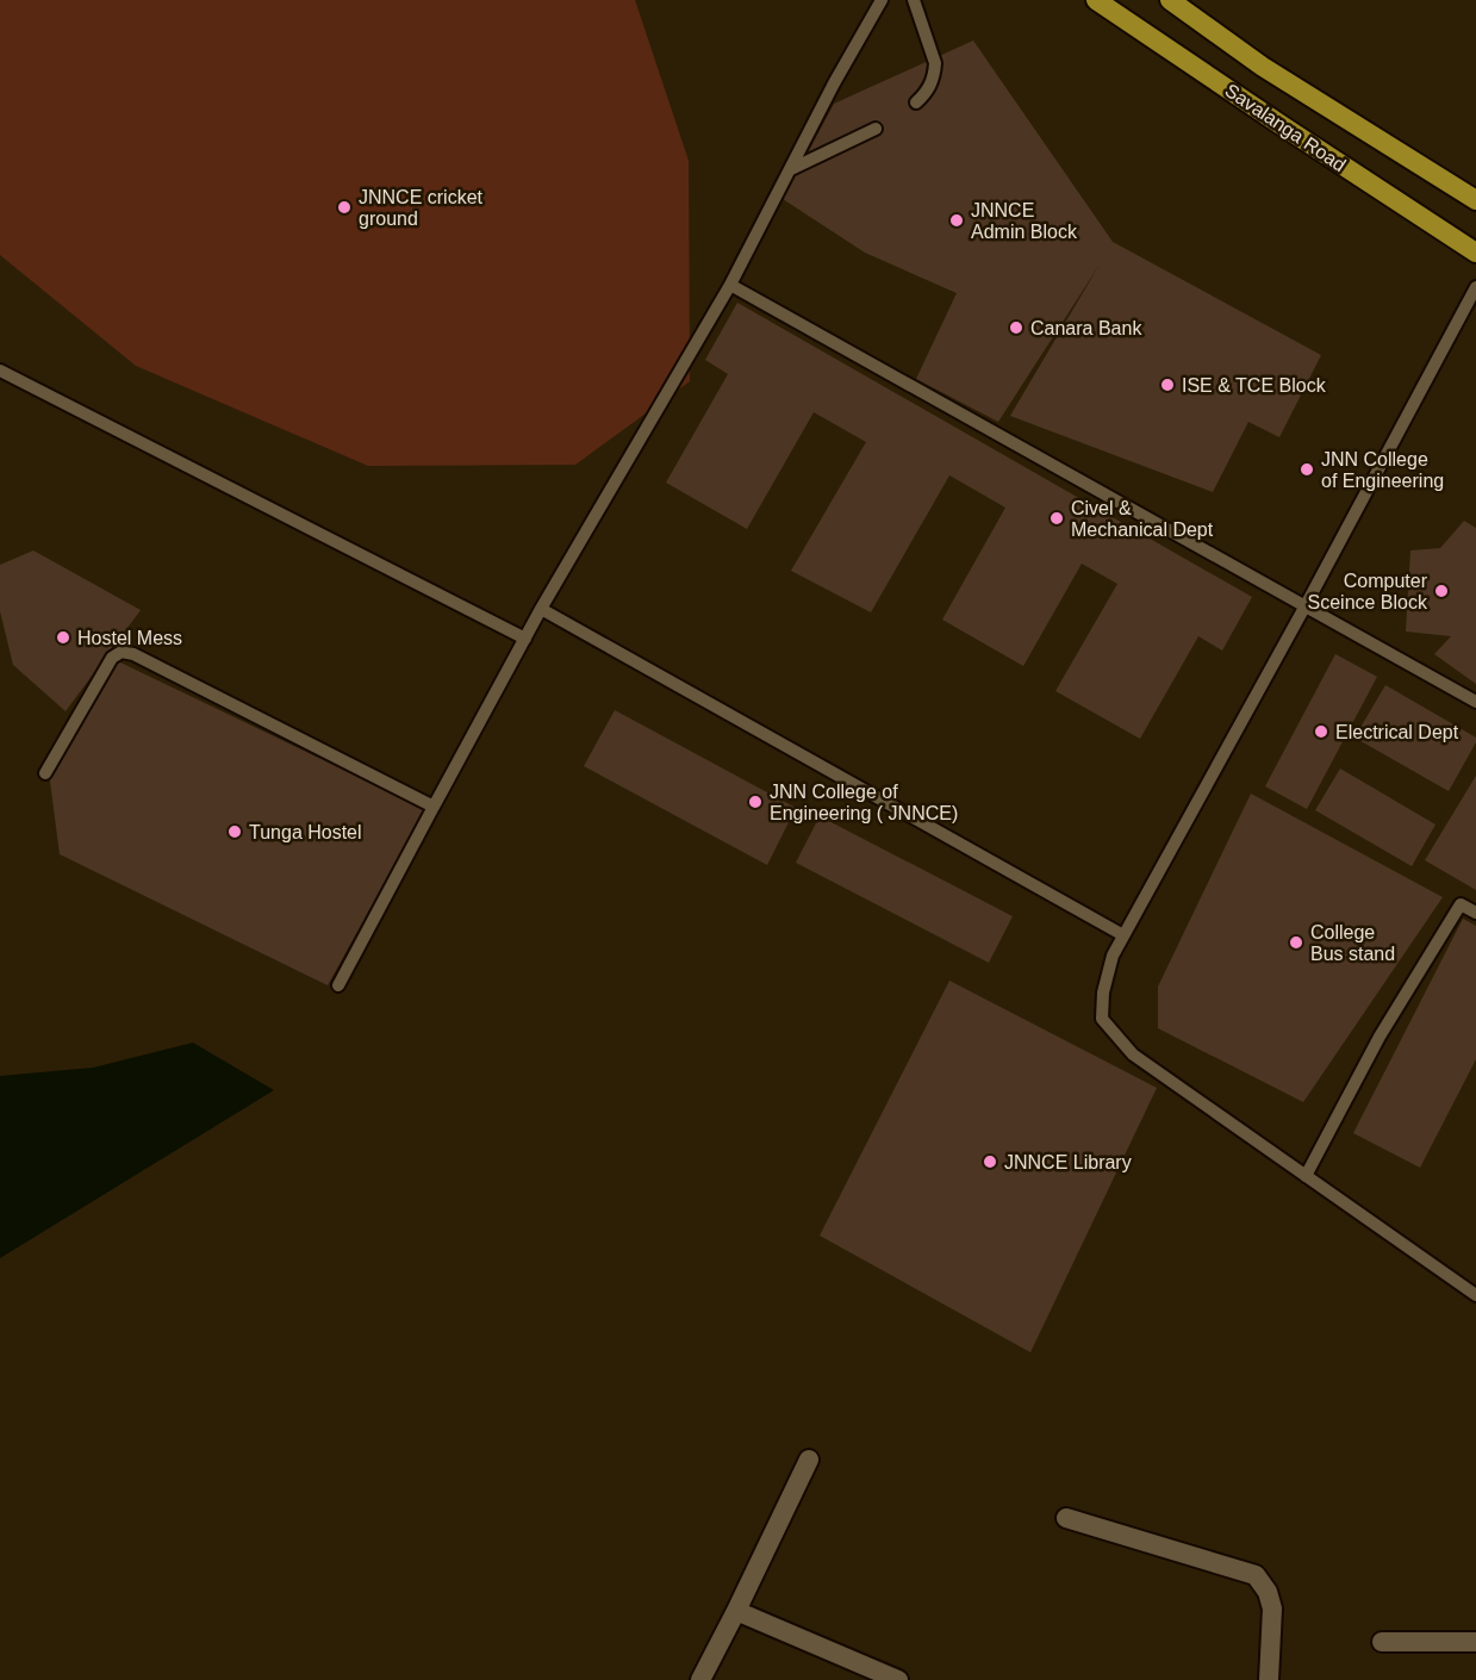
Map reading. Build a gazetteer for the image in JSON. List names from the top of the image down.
{
  "streets": {
    "main road": ["Savalanga Road"]
  },
  "places": [
    "JNNCE cricket ground",
    "JNNCE Admin Block",
    "Canara Bank",
    "ISE & TCE Block",
    "JNN College of Engineering",
    "Civel & Mechanical Dept",
    "Computer Sceince Block",
    "Hostel Mess",
    "Electrical Dept",
    "JNN College of Engineering ( JNNCE)",
    "Tunga Hostel",
    "College Bus stand",
    "JNNCE Library"
  ]
}
